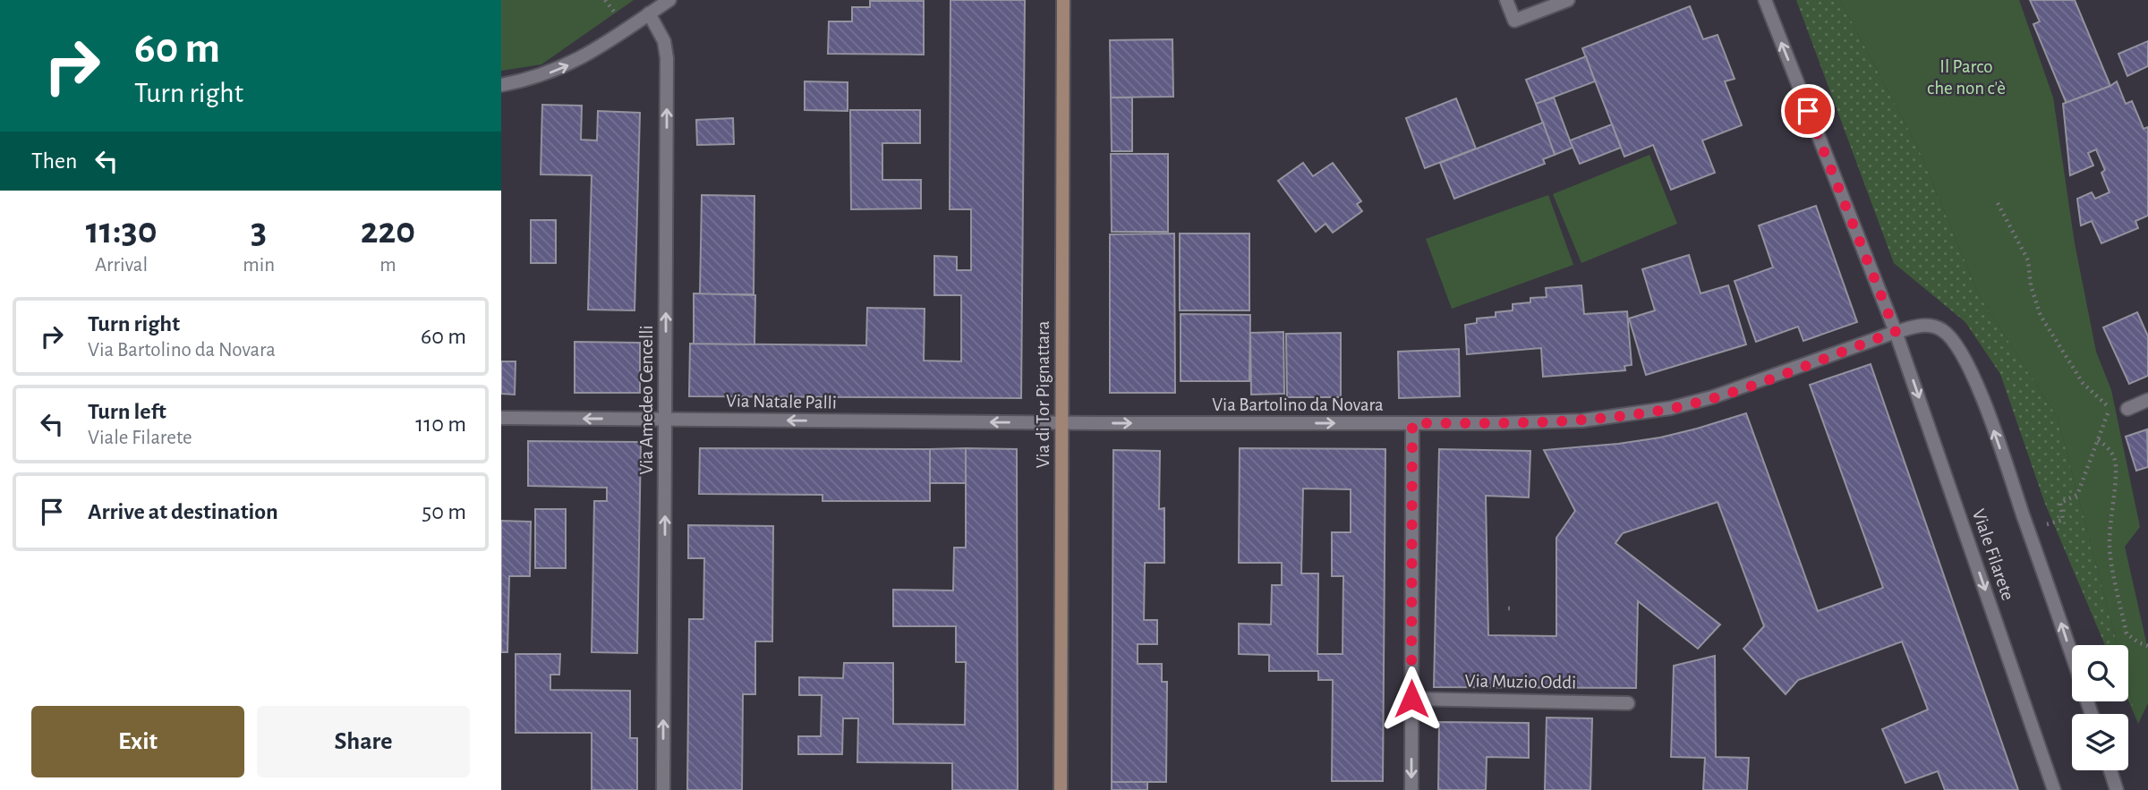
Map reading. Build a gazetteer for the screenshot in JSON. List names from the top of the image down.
{
  "streets": {
    "main road": ["Via di Tor Pignattara"],
    "street": [
      "Via Amedeo Cencelli",
      "Via Natale Palli",
      "Via Bartolino da Novara",
      "Viale Filarete",
      "Via Muzio Oddi"
    ]
  },
  "crossings": [
    ["Via di Tor Pignattara", "Via Natale Palli"],
    ["Via di Tor Pignattara", "Via Bartolino da Novara"],
    ["Via Amedeo Cencelli", "Via Natale Palli"],
    ["Via Natale Palli", "Via Bartolino da Novara"],
    ["Via Bartolino da Novara", "Viale Filarete"]
  ],
  "one_way": ["Via Amedeo Cencelli", "Via Natale Palli", "Via Bartolino da Novara"],
  "parks": ["Il Parco che non c'è"],
  "page": {
    "turn": ["60 m", "Turn right"],
    "then": "Then",
    "eta": [
      "11:30",
      "Arrival",
      "3",
      "min",
      "220",
      "m"
    ],
    "list": [
      {
        "name": "Turn right",
        "note": "Via Bartolino da Novara",
        "value": "60 m"
      },
      {
        "name": "Turn left",
        "note": "Viale Filarete",
        "value": "110 m"
      },
      {
        "name": "Arrive at destination",
        "value": "50 m"
      }
    ],
    "buttons": ["Exit", "Share"]
  }
}
